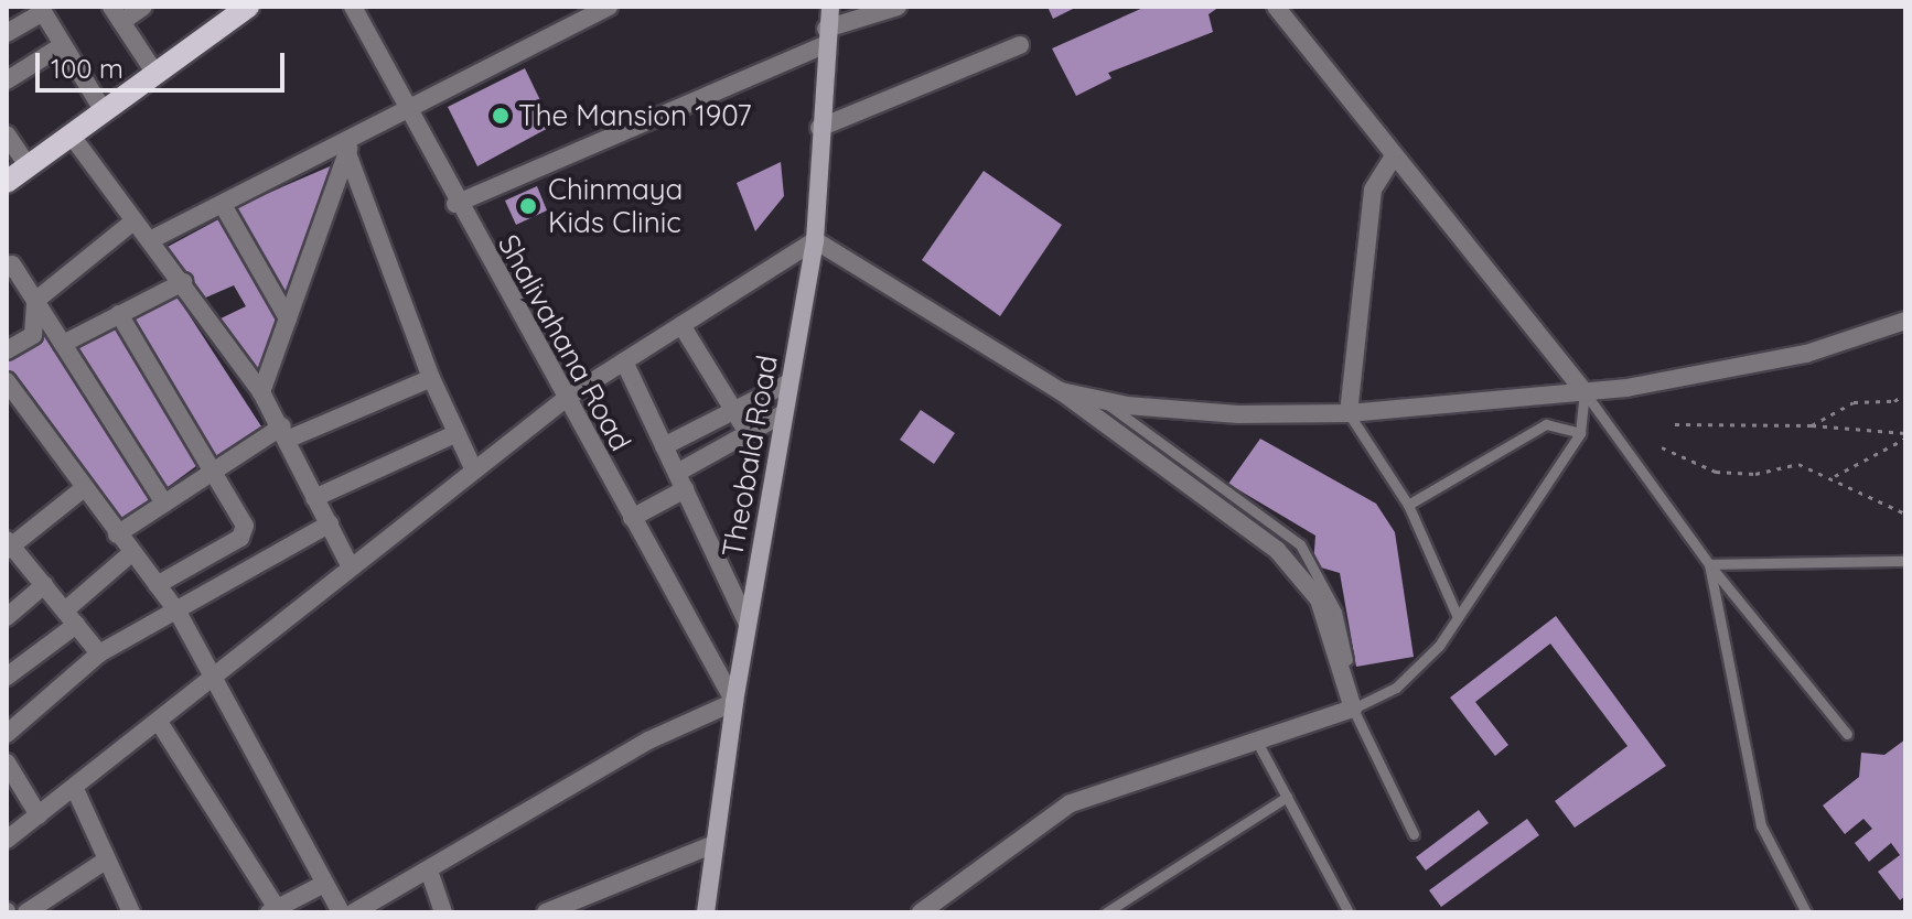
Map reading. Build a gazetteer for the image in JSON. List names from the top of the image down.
{
  "streets": {
    "main road": ["Theobald Road"],
    "street": ["Shalivahana Road"]
  },
  "crossings": [
    ["Shalivahana Road", "Theobald Road"]
  ],
  "places": ["The Mansion 1907", "Chinmaya Kids Clinic"],
  "scale_bar": "100 m"
}
